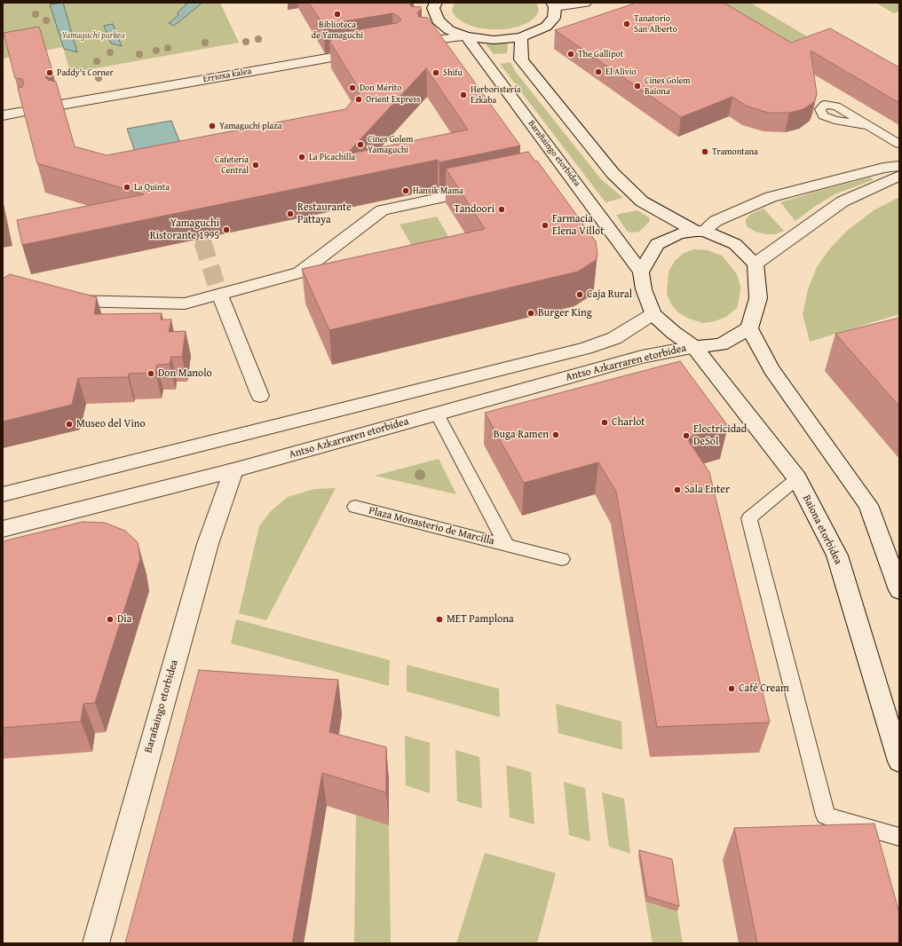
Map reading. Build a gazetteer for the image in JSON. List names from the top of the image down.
{
  "streets": {
    "street": [
      "Errioxa kalea",
      "Barañaingo etorbidea",
      "Antso Azkarraren etorbidea",
      "Baiona etorbidea"
    ],
    "lane": ["Plaza Monasterio de Marcilla"]
  },
  "crossings": [
    ["Barañaingo etorbidea", "Antso Azkarraren etorbidea"],
    ["Barañaingo etorbidea", "Baiona etorbidea"],
    ["Antso Azkarraren etorbidea", "Plaza Monasterio de Marcilla"],
    ["Antso Azkarraren etorbidea", "Baiona etorbidea"]
  ],
  "parks": ["Yamaguchi parkea"],
  "places": [
    "Biblioteca de Yamaguchi",
    "Tanatorio San Alberto",
    "The Gallipot",
    "El Alivio",
    "Paddy's Corner",
    "Shifu",
    "Cines Golem Baiona",
    "Don Mérito",
    "Herboristería Ezkaba",
    "Orient Express",
    "Yamaguchi plaza",
    "Cines Golem Yamaguchi",
    "Tramontana",
    "La Picachilla",
    "Cafetería Central",
    "La Quinta",
    "Hansik Mama",
    "Tandoori",
    "Restaurante Pattaya",
    "Farmacia Elena Villot",
    "Yamaguchi Ristorante 1995",
    "Caja Rural",
    "Burger King",
    "Don Manolo",
    "Charlot",
    "Museo del Vino",
    "Buga Ramen",
    "Electricidad DeSol",
    "Sala Enter",
    "Dia",
    "MET Pamplona",
    "Café Cream"
  ]
}
